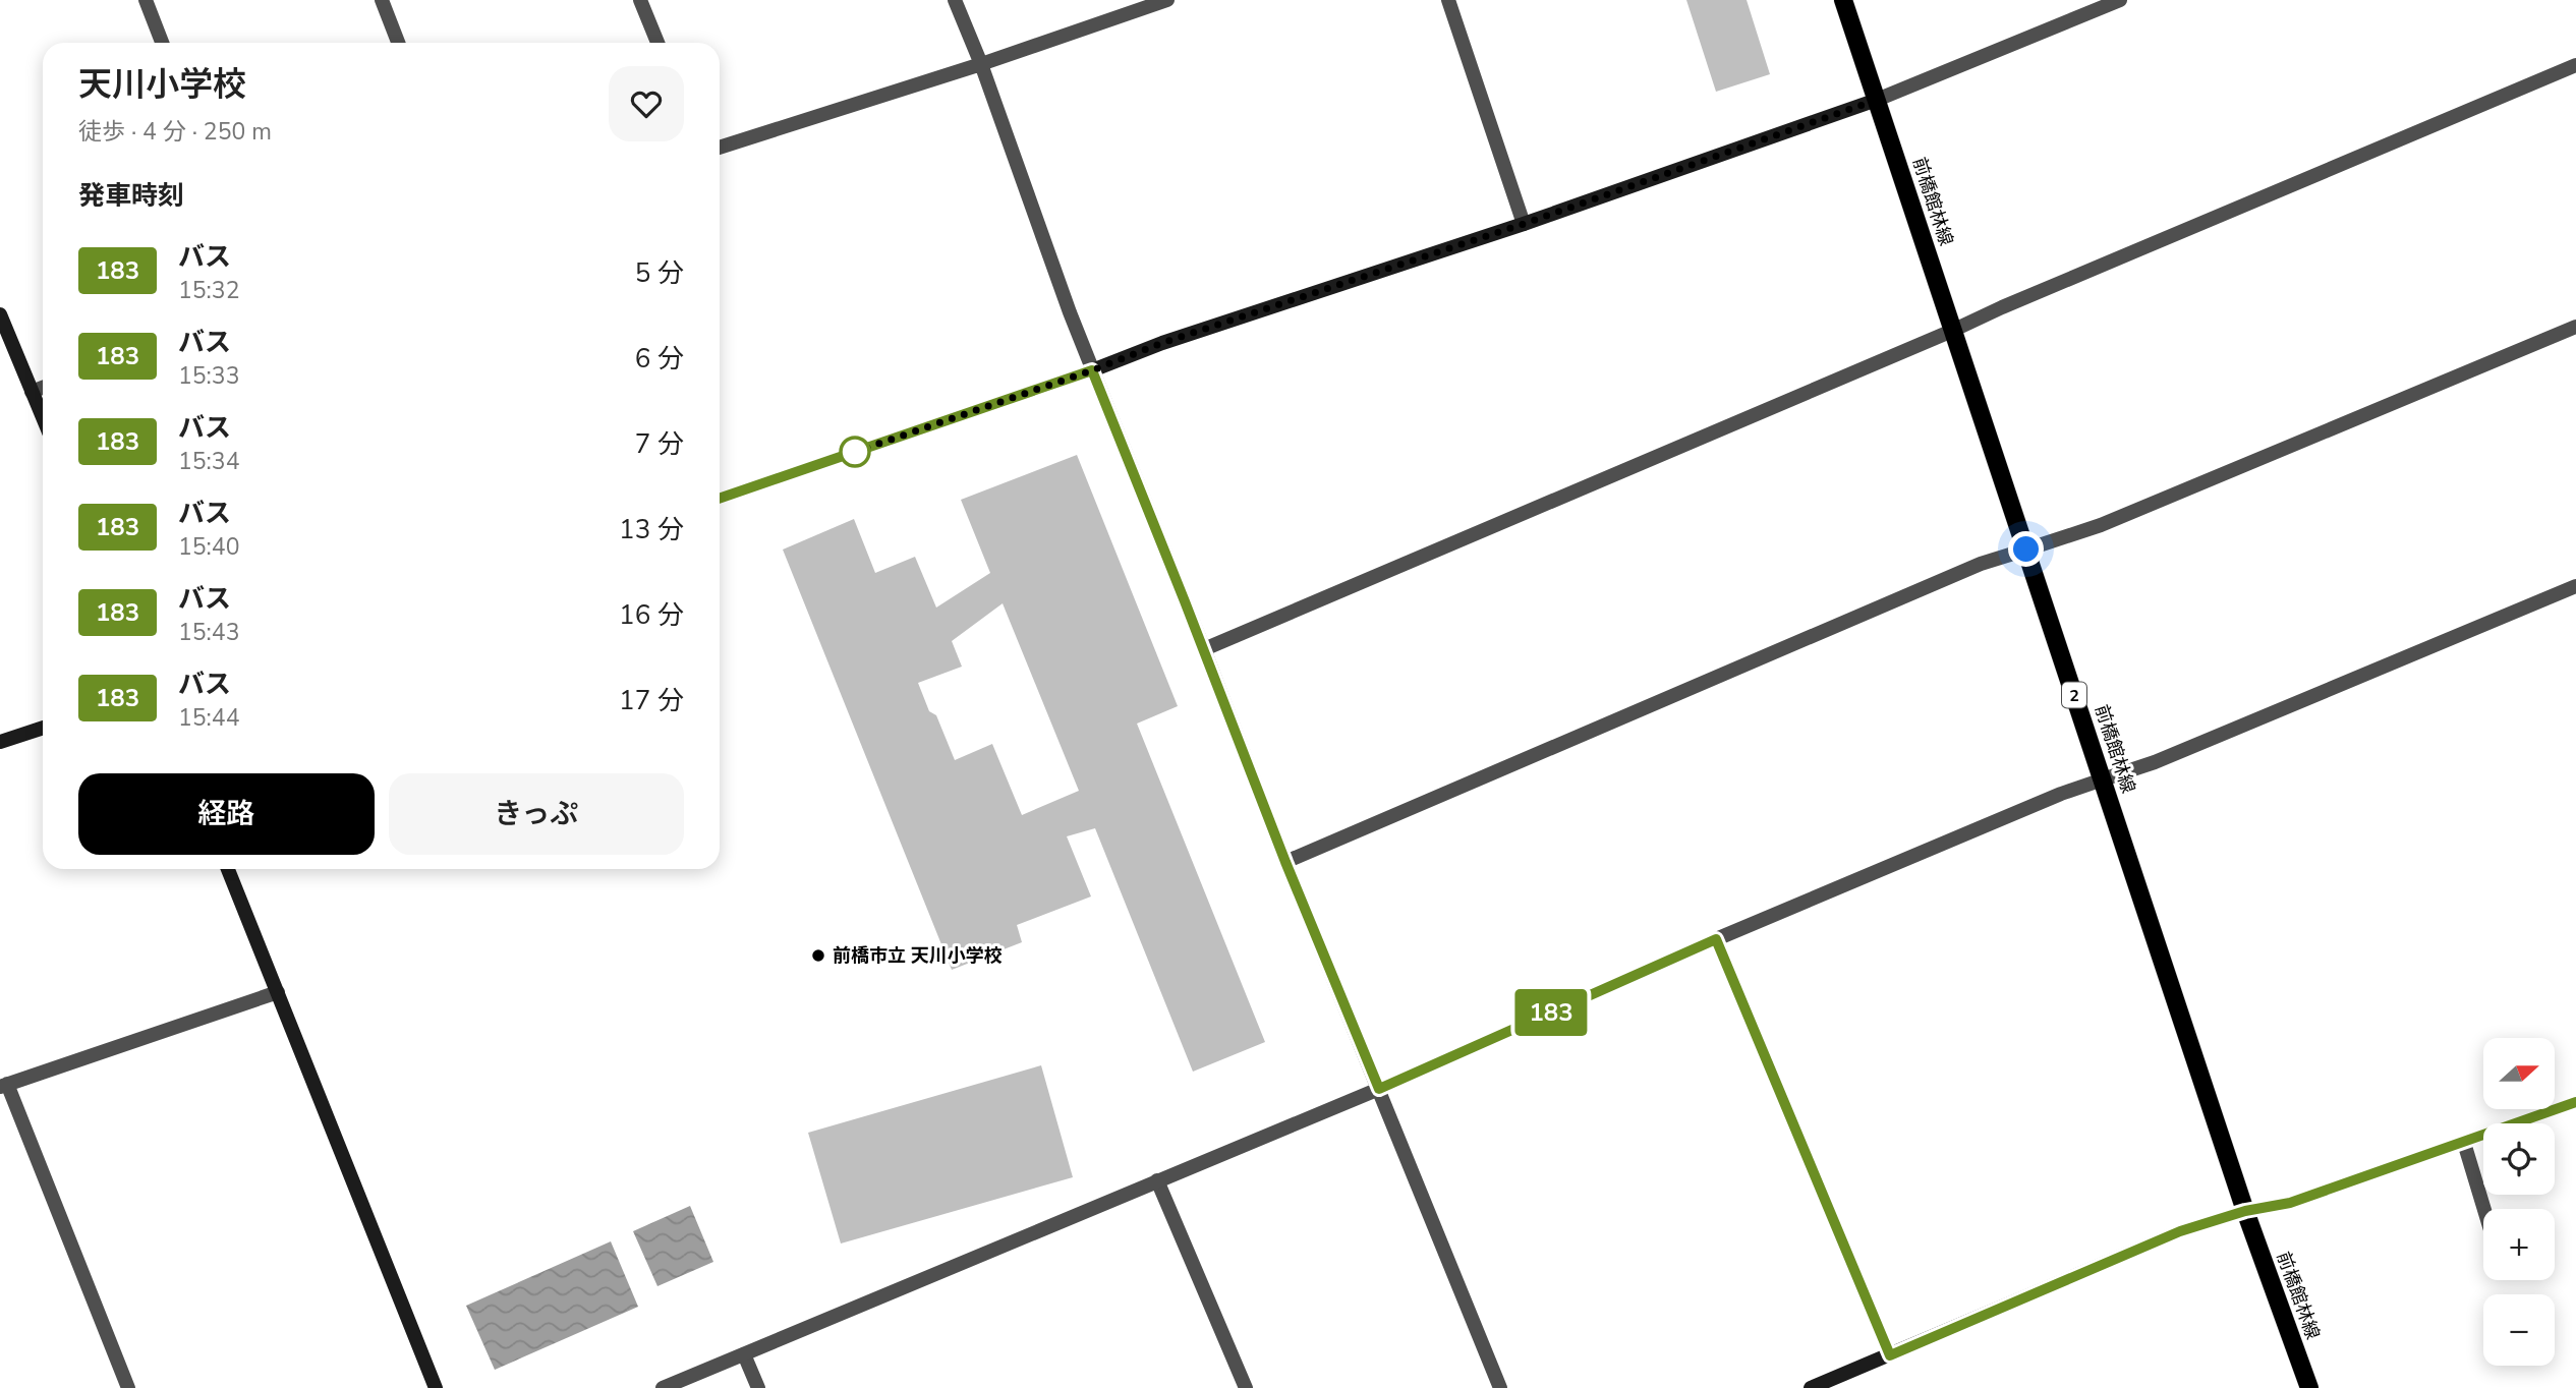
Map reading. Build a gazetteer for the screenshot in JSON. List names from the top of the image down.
{
  "streets": {
    "main road": ["前橋館林線", "2"]
  },
  "places": ["前橋市立 天川小学校"],
  "lines": ["bus line 183"],
  "north": "right",
  "page": {
    "on_map": "183",
    "heading": [
      ["天川小学校", "徒歩 · 4 分 · 250 m"],
      "発車時刻"
    ],
    "list": [
      {
        "mark": "183",
        "name": "バス",
        "note": "15:32",
        "value": "5 分"
      },
      {
        "mark": "183",
        "name": "バス",
        "note": "15:33",
        "value": "6 分"
      },
      {
        "mark": "183",
        "name": "バス",
        "note": "15:34",
        "value": "7 分"
      },
      {
        "mark": "183",
        "name": "バス",
        "note": "15:40",
        "value": "13 分"
      },
      {
        "mark": "183",
        "name": "バス",
        "note": "15:43",
        "value": "16 分"
      },
      {
        "mark": "183",
        "name": "バス",
        "note": "15:44",
        "value": "17 分"
      }
    ],
    "buttons": ["経路", "きっぷ"],
    "map_buttons": ["+", "−"]
  }
}
